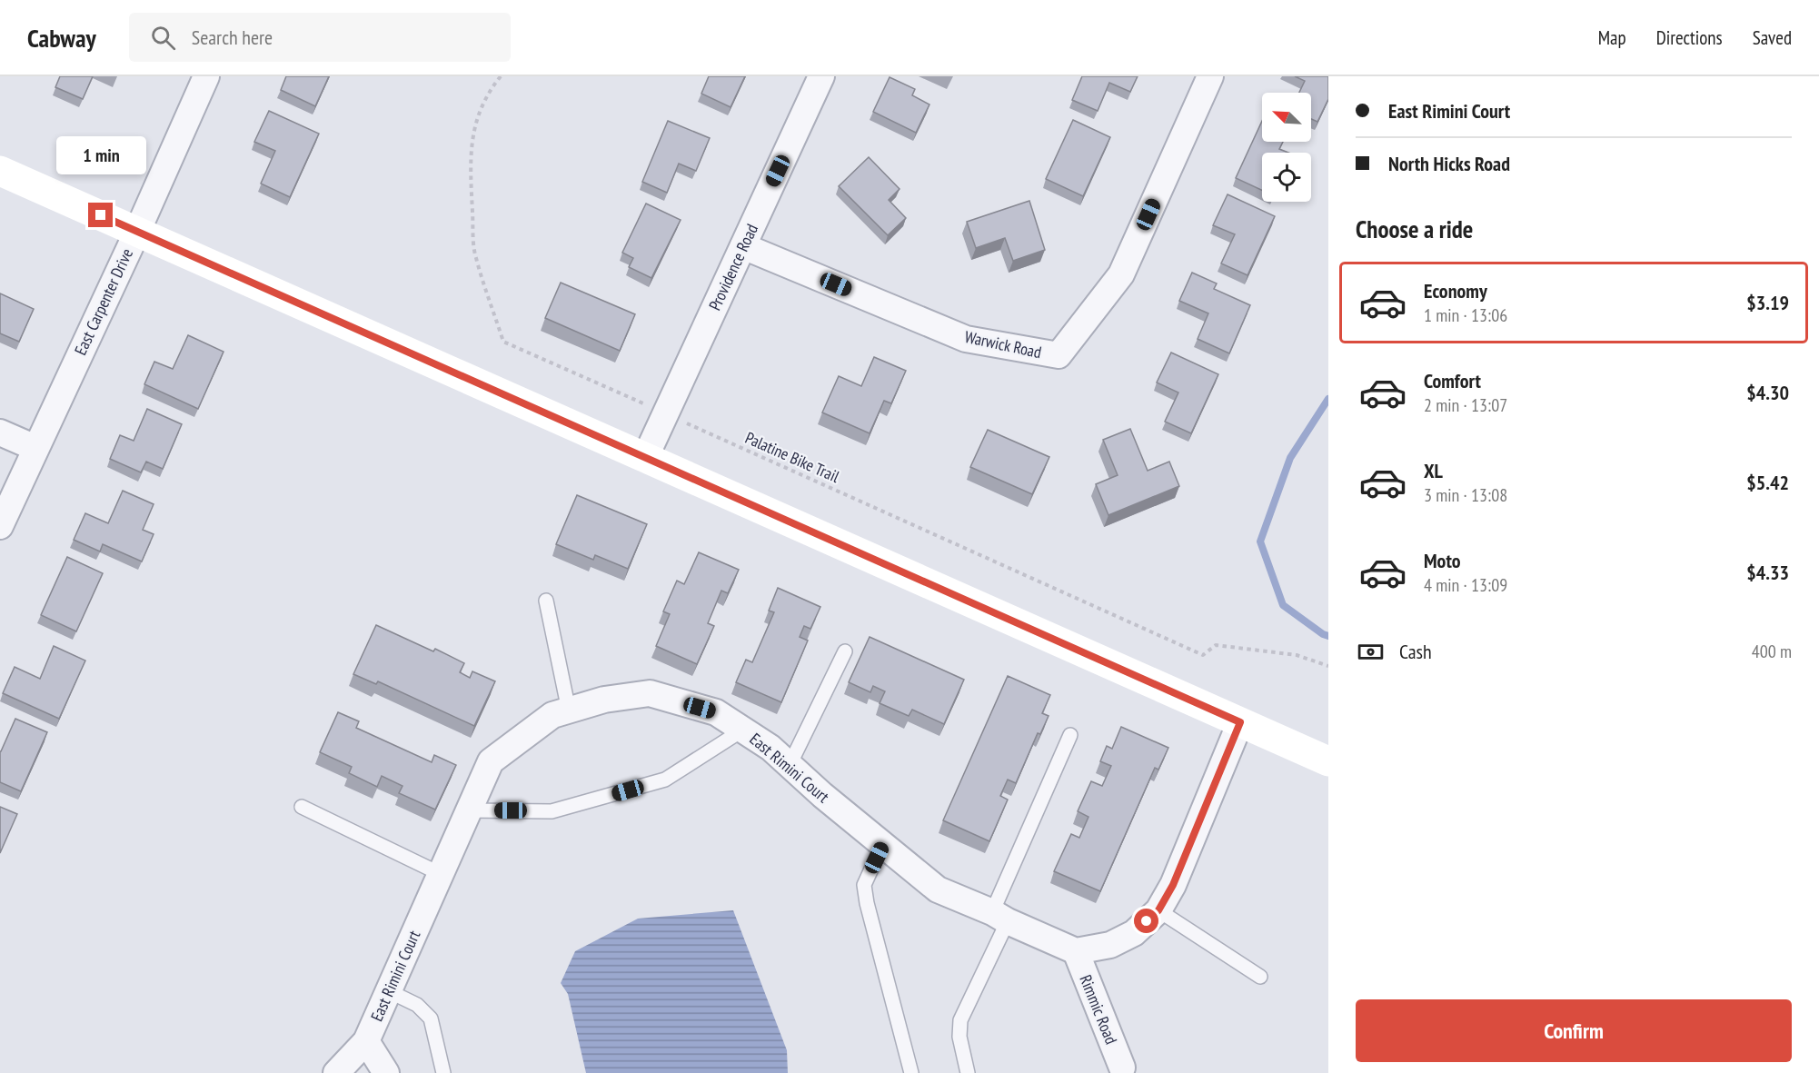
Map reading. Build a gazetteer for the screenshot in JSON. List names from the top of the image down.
{
  "streets": {
    "street": [
      "Providence Road",
      "East Carpenter Drive",
      "Warwick Road",
      "East Rimini Court",
      "Rimmic Road"
    ],
    "path": ["Palatine Bike Trail"]
  },
  "crossings": [
    ["Providence Road", "Warwick Road"],
    ["Providence Road", "Palatine Bike Trail"],
    ["East Rimini Court", "Rimmic Road"]
  ],
  "north": "top left",
  "page": {
    "header": "Cabway",
    "search": "Search here",
    "nav": ["Map", "Directions", "Saved"],
    "banner": ["East Rimini Court", "North Hicks Road"],
    "bubble": "1 min",
    "heading": "Choose a ride",
    "list": [
      {
        "name": "Economy",
        "note": "1 min · 13:06",
        "value": "$3.19"
      },
      {
        "name": "Comfort",
        "note": "2 min · 13:07",
        "value": "$4.30"
      },
      {
        "name": "XL",
        "note": "3 min · 13:08",
        "value": "$5.42"
      },
      {
        "name": "Moto",
        "note": "4 min · 13:09",
        "value": "$4.33"
      }
    ],
    "pay": ["Cash", "400 m"],
    "buttons": "Confirm"
  }
}
